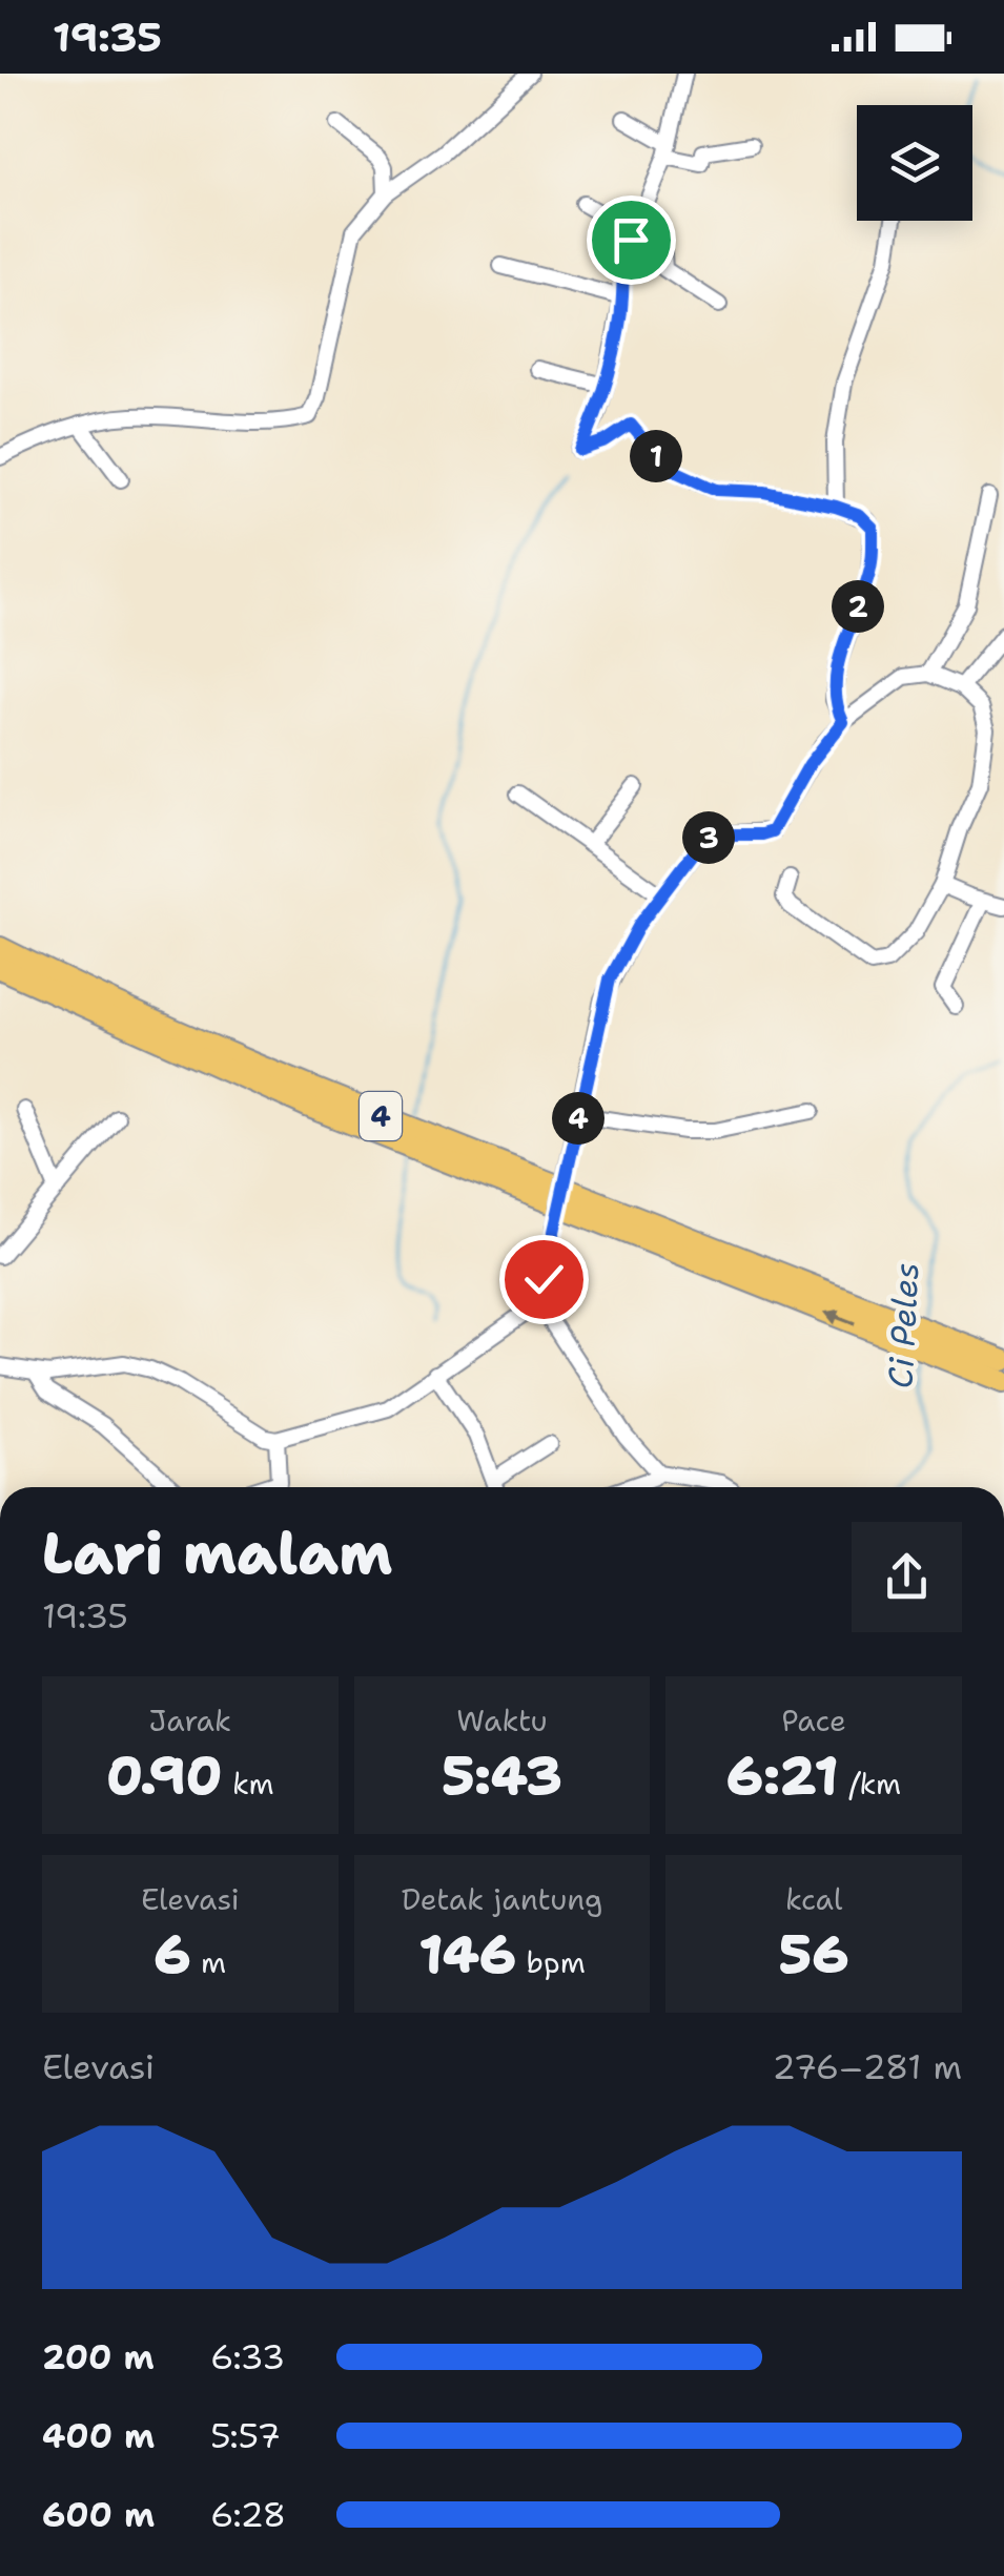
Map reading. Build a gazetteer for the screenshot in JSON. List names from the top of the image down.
{
  "streets": {
    "highway": ["4"]
  },
  "water": ["Ci Peles"],
  "page": {
    "status": "19:35",
    "pins": [
      "1",
      "2",
      "3",
      "4"
    ],
    "heading": ["Lari malam", "19:35"],
    "stats": [
      ["Jarak", "0.90 km"],
      ["Waktu", "5:43"],
      ["Pace", "6:21 /km"],
      ["Elevasi", "6 m"],
      ["Detak jantung", "146 bpm"],
      ["kcal", "56"]
    ],
    "chart": ["Elevasi", "276–281 m"],
    "list": [
      {
        "name": "200 m",
        "note": "6:33"
      },
      {
        "name": "400 m",
        "note": "5:57"
      },
      {
        "name": "600 m",
        "note": "6:28"
      }
    ]
  }
}
